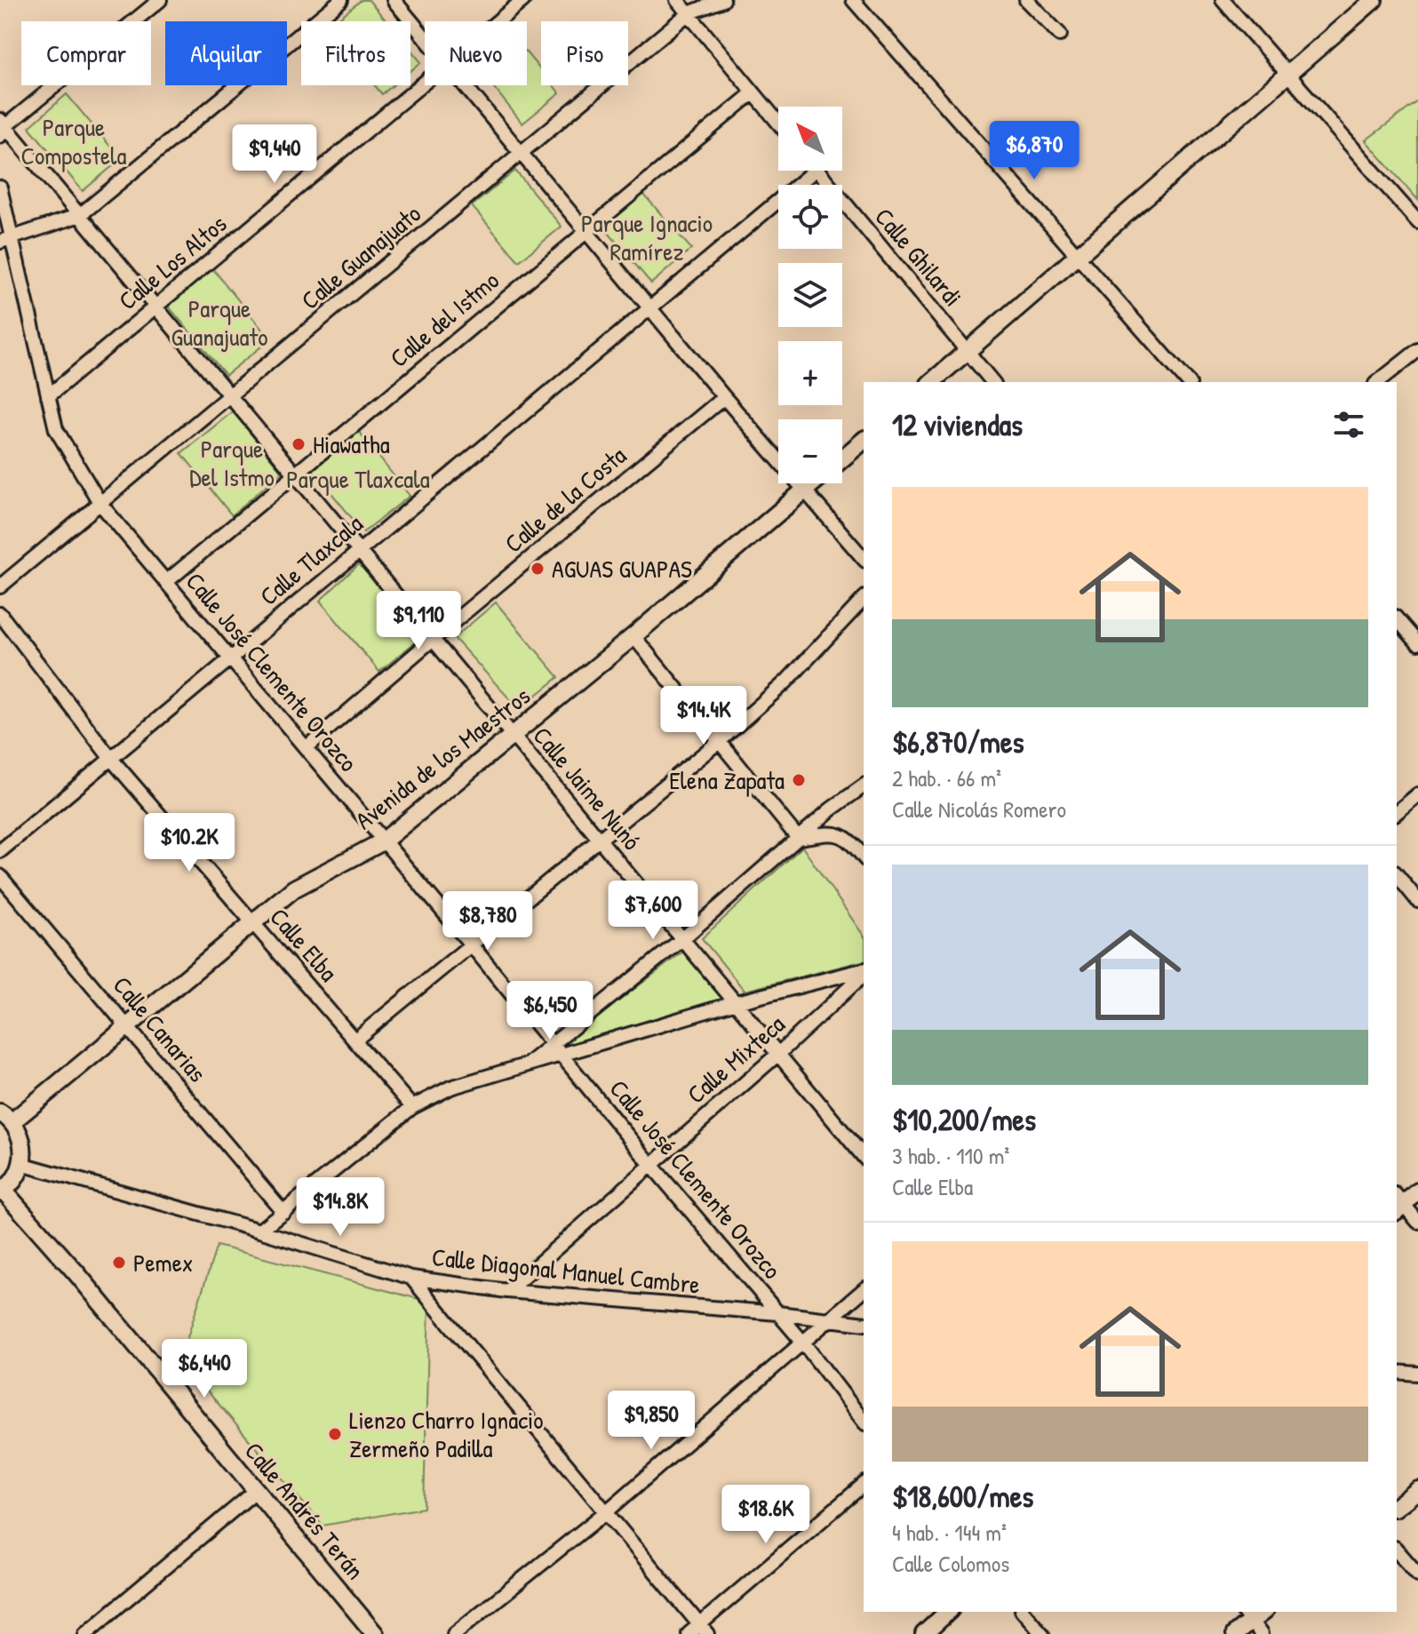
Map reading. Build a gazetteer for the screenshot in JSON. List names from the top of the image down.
{
  "streets": {
    "street": [
      "Calle Guanajuato",
      "Calle Ghilardi",
      "Calle Los Altos",
      "Calle del Istmo",
      "Calle de la Costa",
      "Calle Tlaxcala",
      "Calle José Clemente Orozco",
      "Avenida de los Maestros",
      "Calle Jaime Nunó",
      "Calle Elba",
      "Calle Canarias",
      "Calle Mixteca",
      "Calle Diagonal Manuel Cambre",
      "Calle Andrés Terán"
    ]
  },
  "crossings": [
    ["Calle Guanajuato", "Calle José Clemente Orozco"],
    ["Calle Guanajuato", "Calle Jaime Nunó"],
    ["Calle Los Altos", "Calle José Clemente Orozco"],
    ["Calle Los Altos", "Calle Jaime Nunó"],
    ["Calle del Istmo", "Calle José Clemente Orozco"],
    ["Calle del Istmo", "Calle Jaime Nunó"],
    ["Calle de la Costa", "Calle José Clemente Orozco"],
    ["Calle de la Costa", "Calle Jaime Nunó"],
    ["Calle Tlaxcala", "Calle José Clemente Orozco"],
    ["Calle Tlaxcala", "Calle Jaime Nunó"],
    ["Calle Tlaxcala", "Calle Elba"],
    ["Calle José Clemente Orozco", "Avenida de los Maestros"],
    ["Calle José Clemente Orozco", "Calle Mixteca"],
    ["Calle José Clemente Orozco", "Calle Diagonal Manuel Cambre"],
    ["Avenida de los Maestros", "Calle Jaime Nunó"],
    ["Avenida de los Maestros", "Calle Elba"],
    ["Avenida de los Maestros", "Calle Canarias"],
    ["Calle Jaime Nunó", "Calle Mixteca"],
    ["Calle Mixteca", "Calle Diagonal Manuel Cambre"]
  ],
  "parks": [
    "Parque Compostela",
    "Parque Ignacio Ramírez",
    "Parque Guanajuato",
    "Parque Del Istmo",
    "Parque Tlaxcala"
  ],
  "places": [
    "Hiawatha",
    "AGUAS GUAPAS",
    "Elena Zapata",
    "Pemex",
    "Lienzo Charro Ignacio Zermeño Padilla"
  ],
  "north": "top left",
  "page": {
    "chip": [
      "Comprar",
      "Alquilar",
      "Filtros",
      "Nuevo",
      "Piso"
    ],
    "map_buttons": ["+", "−"],
    "price": [
      "$6,870",
      "$9,440",
      "$9,110",
      "$14.4K",
      "$10.2K",
      "$7,600",
      "$8,780",
      "$6,450",
      "$14.8K",
      "$6,440",
      "$9,850",
      "$18.6K"
    ],
    "heading": "12 viviendas",
    "list": [
      {
        "name": "$6,870/mes",
        "note": "2 hab. · 66 m² · Calle Nicolás Romero"
      },
      {
        "name": "$10,200/mes",
        "note": "3 hab. · 110 m² · Calle Elba"
      },
      {
        "name": "$18,600/mes",
        "note": "4 hab. · 144 m² · Calle Colomos"
      }
    ]
  }
}
